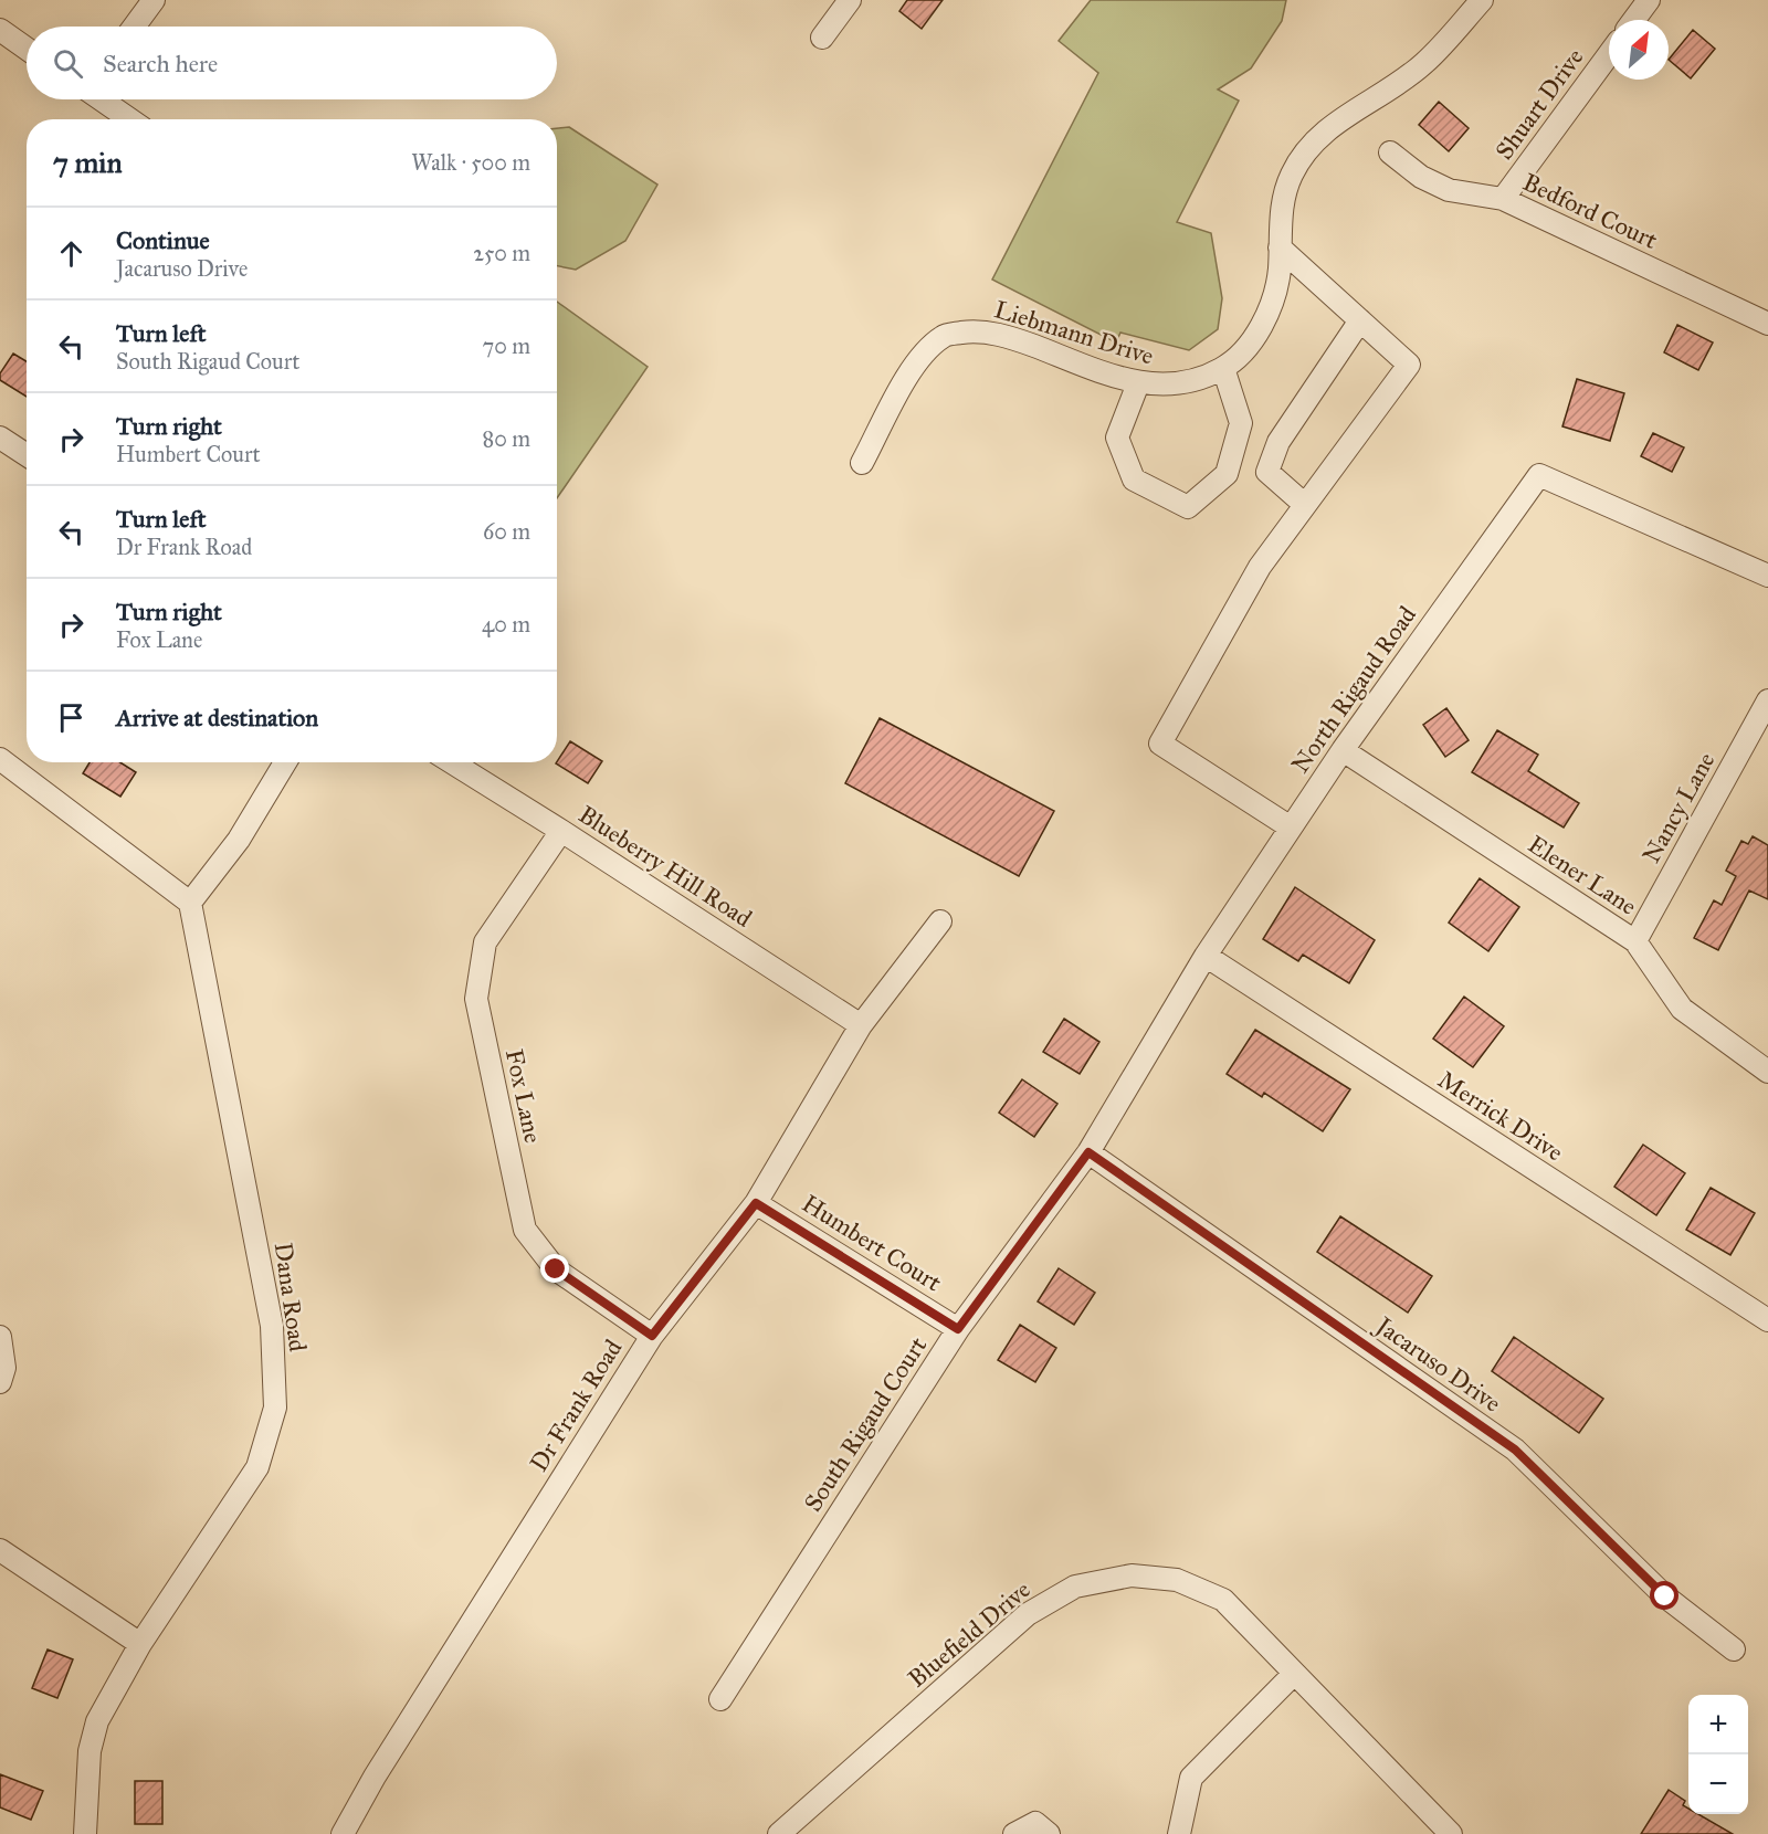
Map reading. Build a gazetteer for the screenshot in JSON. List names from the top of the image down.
{
  "streets": {
    "street": [
      "Shuart Drive",
      "Bedford Court",
      "Liebmann Drive",
      "North Rigaud Road",
      "Nancy Lane",
      "Blueberry Hill Road",
      "Elener Lane",
      "Fox Lane",
      "Merrick Drive",
      "Humbert Court",
      "Dana Road",
      "Jacaruso Drive",
      "Dr Frank Road",
      "South Rigaud Court",
      "Bluefield Drive"
    ]
  },
  "crossings": [
    ["Shuart Drive", "Bedford Court"],
    ["North Rigaud Road", "Elener Lane"],
    ["North Rigaud Road", "Merrick Drive"],
    ["North Rigaud Road", "Jacaruso Drive"],
    ["North Rigaud Road", "South Rigaud Court"],
    ["Nancy Lane", "Elener Lane"],
    ["Blueberry Hill Road", "Fox Lane"],
    ["Blueberry Hill Road", "Dr Frank Road"],
    ["Fox Lane", "Dr Frank Road"],
    ["Humbert Court", "Dr Frank Road"],
    ["Humbert Court", "South Rigaud Court"],
    ["Jacaruso Drive", "South Rigaud Court"]
  ],
  "north": "top right",
  "page": {
    "search": "Search here",
    "heading": ["7 min", "Walk · 500 m"],
    "list": [
      ["Continue", "Jacaruso Drive", "250 m"],
      ["Turn left", "South Rigaud Court", "70 m"],
      ["Turn right", "Humbert Court", "80 m"],
      ["Turn left", "Dr Frank Road", "60 m"],
      ["Turn right", "Fox Lane", "40 m"],
      "Arrive at destination"
    ],
    "map_buttons": ["+", "−"]
  }
}
